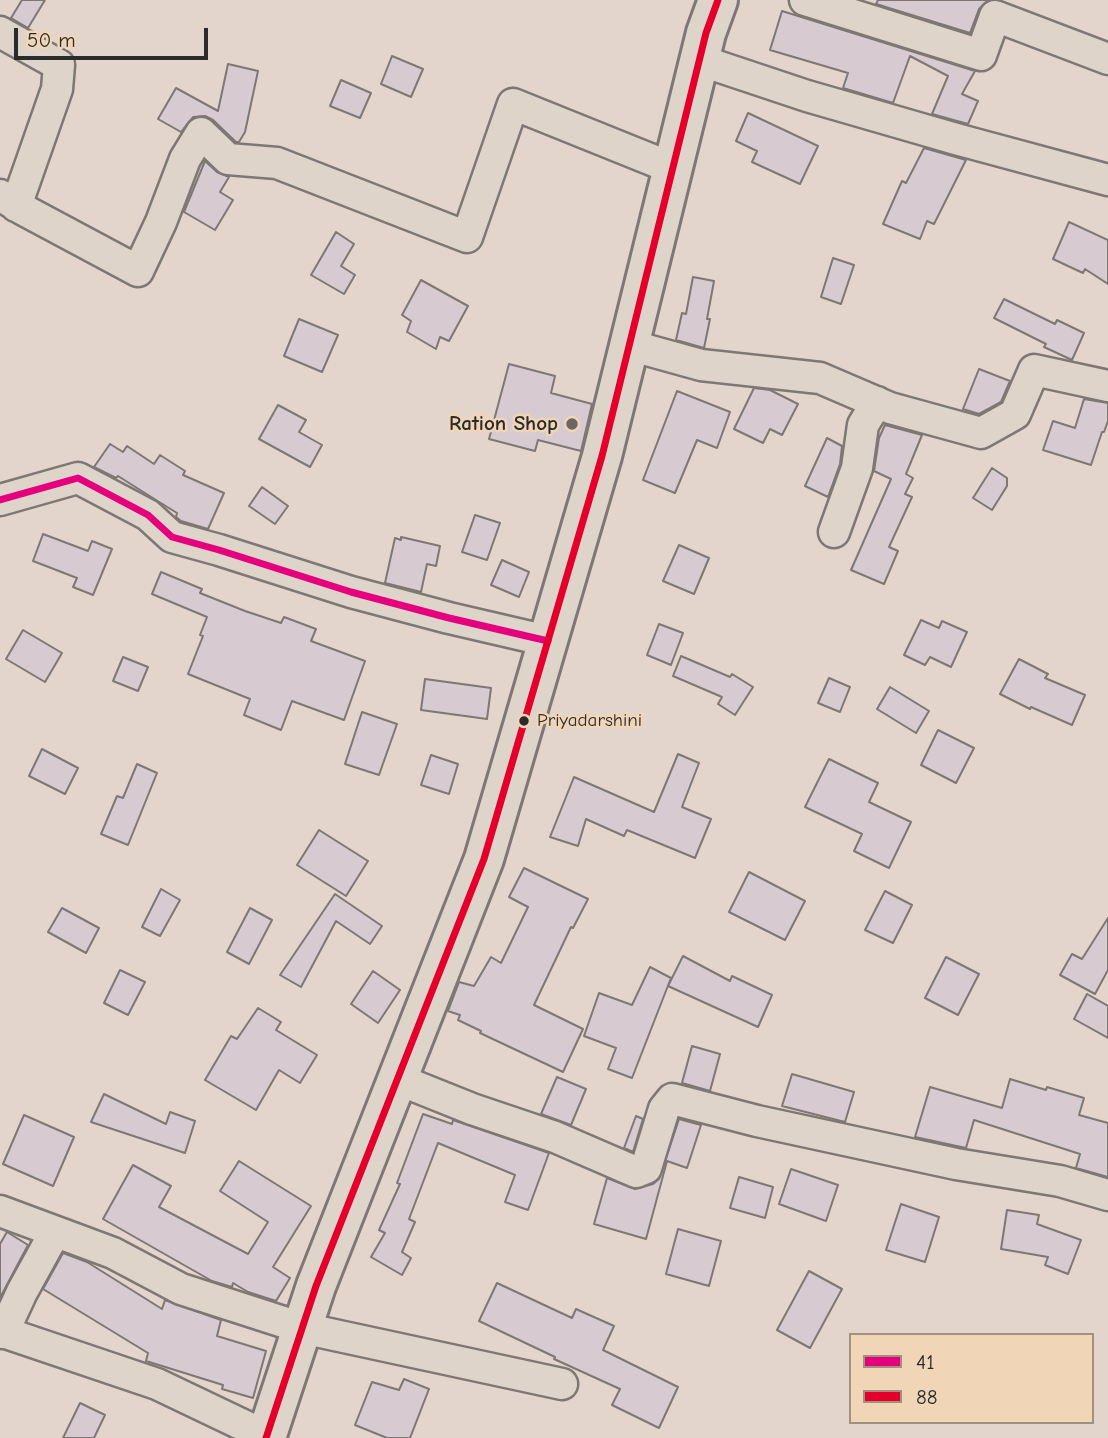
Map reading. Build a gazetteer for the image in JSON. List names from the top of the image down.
{
  "places": ["Ration Shop", "Priyadarshini"],
  "lines": ["transit line 88", "transit line 41"],
  "legend": ["41", "88"],
  "scale_bar": "50 m"
}
